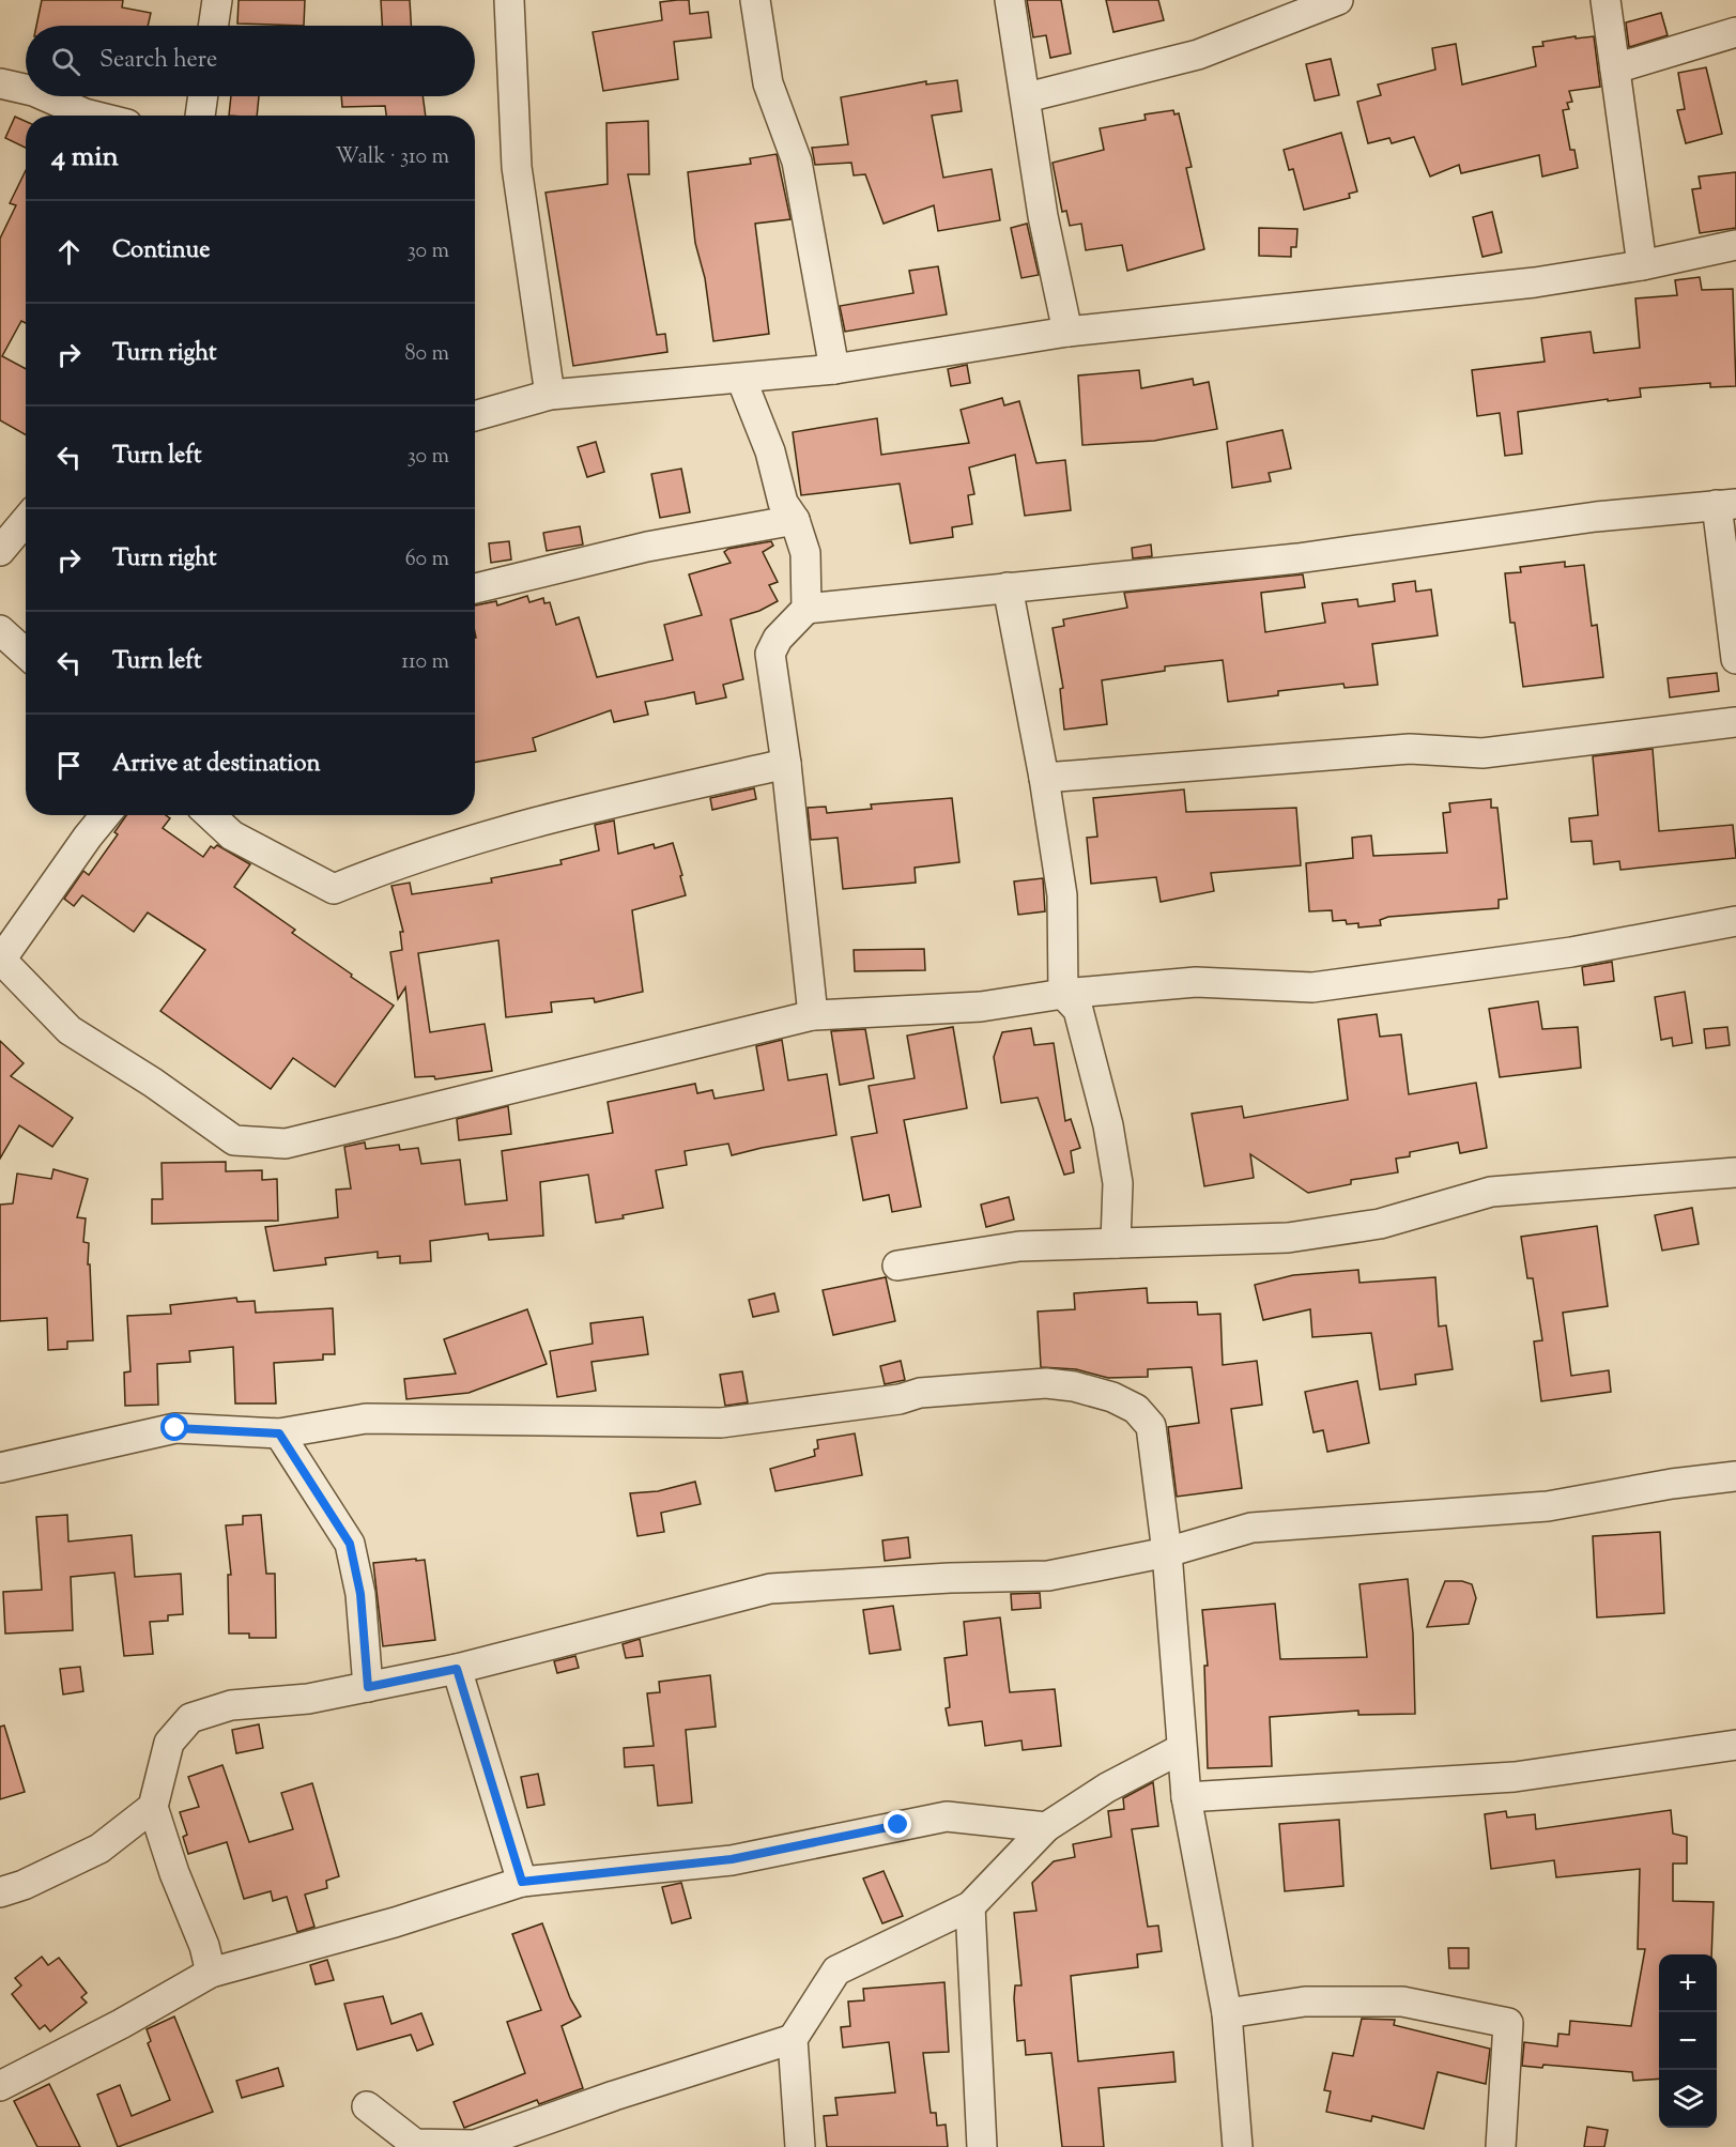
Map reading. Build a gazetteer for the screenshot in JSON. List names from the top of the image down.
{
  "page": {
    "search": "Search here",
    "heading": ["4 min", "Walk · 310 m"],
    "list": [
      ["Continue", "30 m"],
      ["Turn right", "80 m"],
      ["Turn left", "30 m"],
      ["Turn right", "60 m"],
      ["Turn left", "110 m"],
      "Arrive at destination"
    ],
    "map_buttons": ["+", "−"]
  }
}
